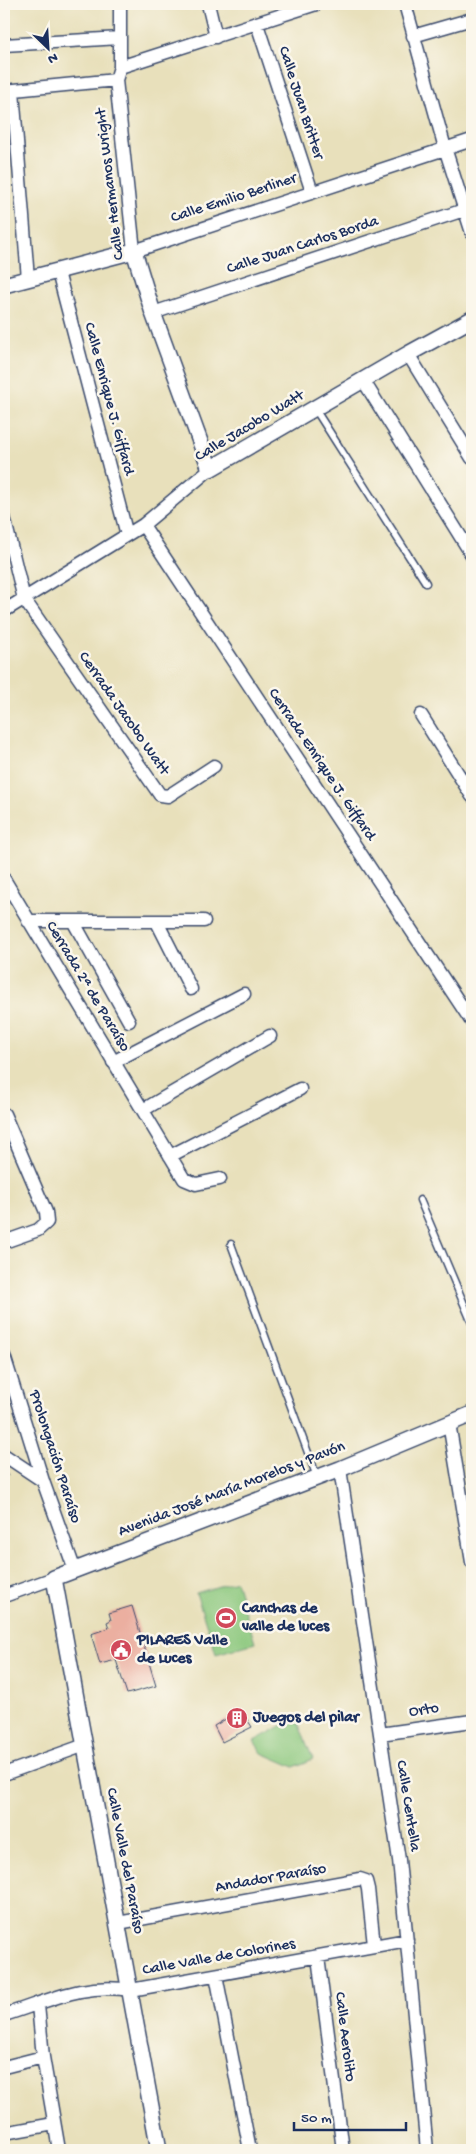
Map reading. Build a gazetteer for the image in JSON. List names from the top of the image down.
{
  "streets": {
    "street": [
      "Calle Juan Britter",
      "Calle Hermanos Wright",
      "Calle Emilio Berliner",
      "Calle Juan Carlos Borda",
      "Calle Enrique J. Giffard",
      "Calle Jacobo Watt",
      "Cerrada Jacobo Watt",
      "Cerrada Enrique J. Giffard",
      "Cerrada 2ª de Paraíso",
      "Prolongación Paraíso",
      "Avenida José María Morelos y Pavón",
      "Orto",
      "Calle Centella",
      "Calle Valle del Paraíso",
      "Andador Paraíso",
      "Calle Valle de Colorines",
      "Calle Aerolito"
    ]
  },
  "crossings": [
    ["Calle Juan Britter", "Calle Emilio Berliner"],
    ["Calle Hermanos Wright", "Calle Emilio Berliner"],
    ["Calle Hermanos Wright", "Calle Juan Carlos Borda"],
    ["Calle Hermanos Wright", "Calle Jacobo Watt"],
    ["Calle Emilio Berliner", "Calle Enrique J. Giffard"],
    ["Calle Enrique J. Giffard", "Calle Jacobo Watt"],
    ["Calle Jacobo Watt", "Cerrada Jacobo Watt"],
    ["Calle Jacobo Watt", "Cerrada Enrique J. Giffard"],
    ["Prolongación Paraíso", "Avenida José María Morelos y Pavón"],
    ["Avenida José María Morelos y Pavón", "Calle Centella"],
    ["Avenida José María Morelos y Pavón", "Calle Valle del Paraíso"],
    ["Orto", "Calle Centella"],
    ["Calle Centella", "Calle Valle de Colorines"],
    ["Calle Valle del Paraíso", "Andador Paraíso"],
    ["Calle Valle del Paraíso", "Calle Valle de Colorines"],
    ["Andador Paraíso", "Calle Valle de Colorines"],
    ["Calle Valle de Colorines", "Calle Aerolito"]
  ],
  "places": {
    "sports": ["Canchas de valle de luces"],
    "public building": ["PILARES Valle de Luces"],
    "building": ["Juegos del pilar"]
  },
  "scale_bar": "50 m",
  "north": "bottom right"
}
